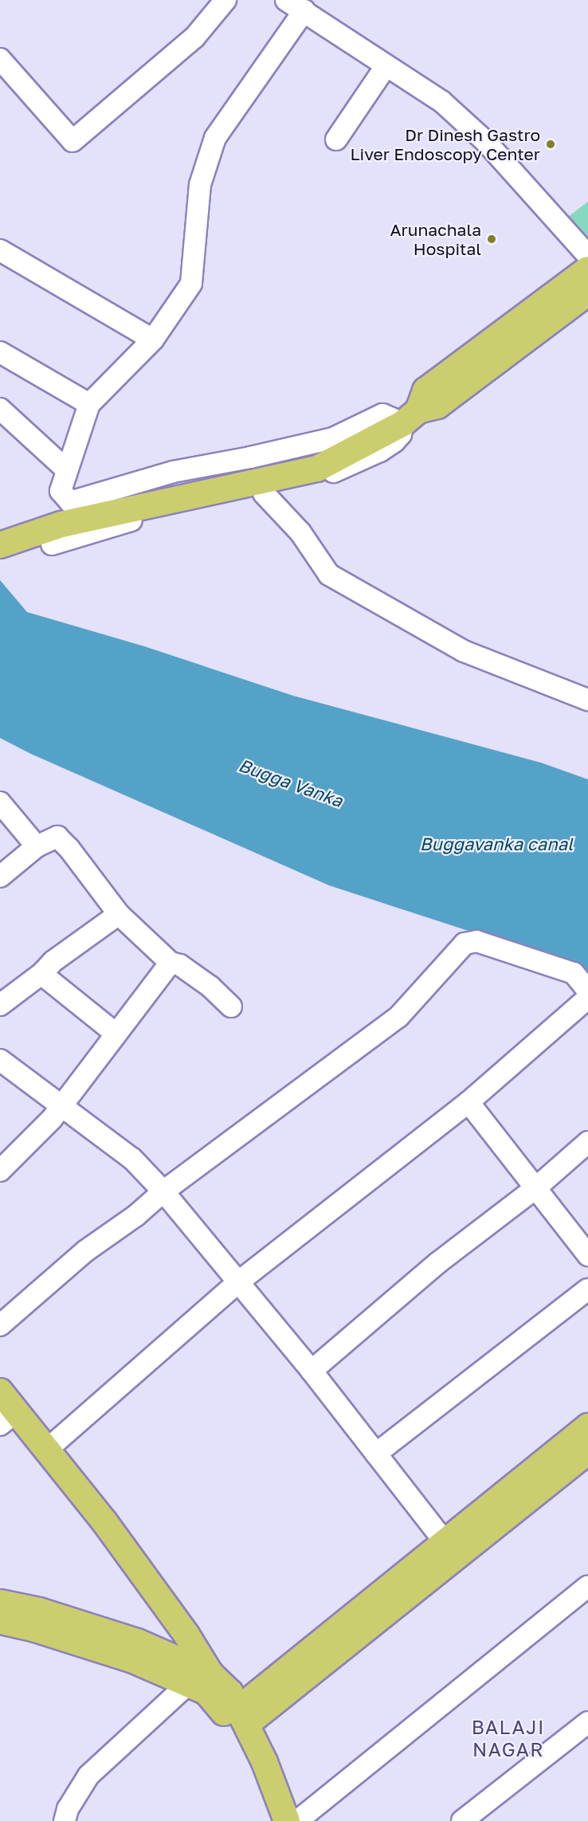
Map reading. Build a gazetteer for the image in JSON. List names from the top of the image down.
{
  "districts": ["BALAJI NAGAR"],
  "water": ["Bugga Vanka", "Buggavanka canal"],
  "places": ["Dr Dinesh Gastro Liver Endoscopy Center", "Arunachala Hospital"]
}
